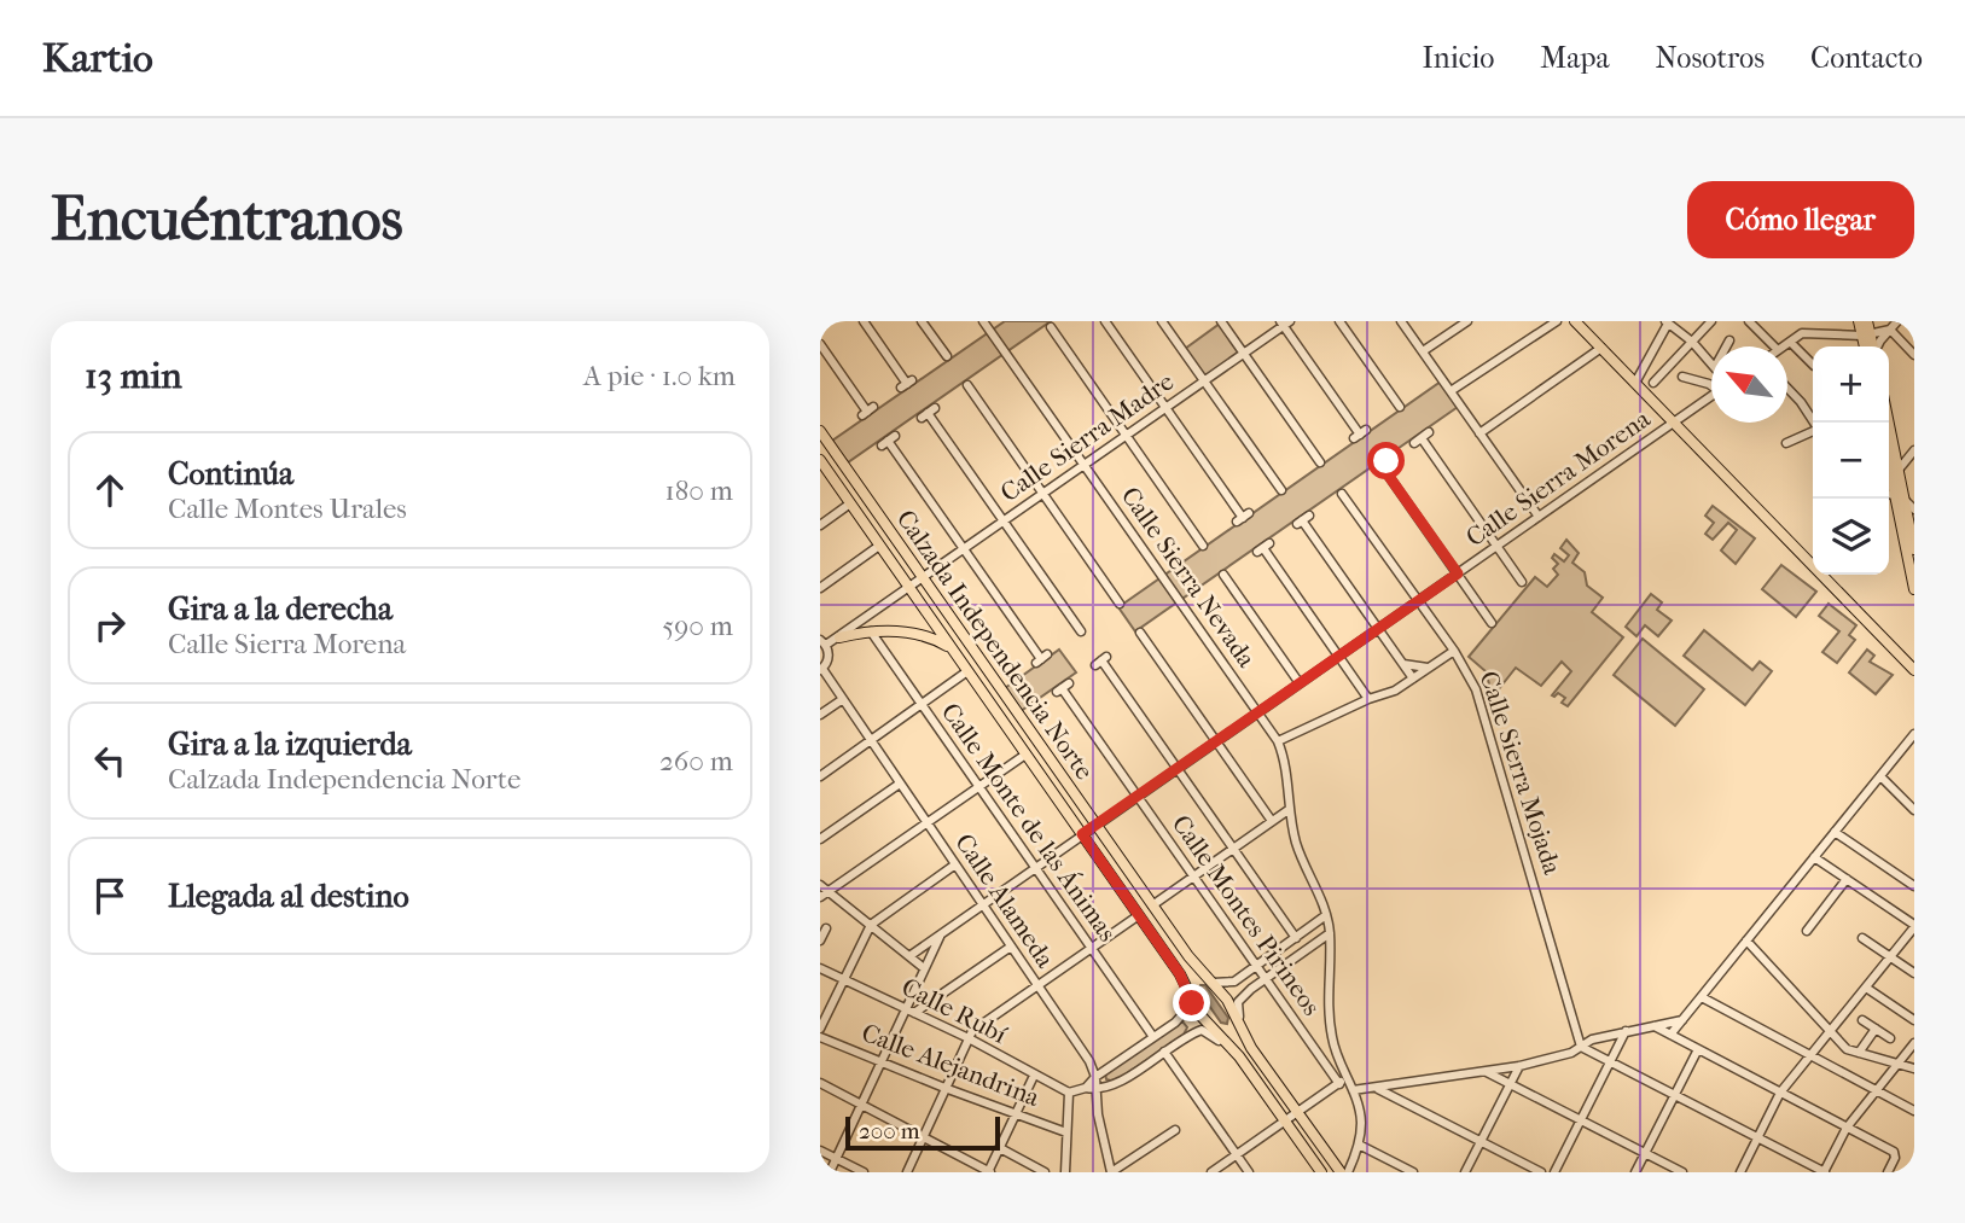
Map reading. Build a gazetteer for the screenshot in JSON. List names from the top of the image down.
{
  "streets": {
    "main road": ["Calzada Independencia Norte"],
    "street": [
      "Calle Sierra Madre",
      "Calle Sierra Morena",
      "Calle Sierra Nevada",
      "Calle Sierra Mojada",
      "Calle Monte de las Ánimas",
      "Calle Alameda",
      "Calle Montes Pirineos",
      "Calle Rubí",
      "Calle Alejandrina"
    ]
  },
  "crossings": [
    ["Calle Sierra Madre", "Calle Sierra Nevada"],
    ["Calle Sierra Madre", "Calzada Independencia Norte"],
    ["Calle Sierra Morena", "Calle Sierra Nevada"],
    ["Calle Sierra Morena", "Calzada Independencia Norte"],
    ["Calle Sierra Morena", "Calle Sierra Mojada"],
    ["Calle Sierra Morena", "Calle Monte de las Ánimas"],
    ["Calle Sierra Morena", "Calle Alameda"],
    ["Calle Sierra Morena", "Calle Montes Pirineos"],
    ["Calle Sierra Nevada", "Calle Montes Pirineos"]
  ],
  "scale_bar": "200 m",
  "north": "top left",
  "page": {
    "header": "Kartio",
    "nav": [
      "Inicio",
      "Mapa",
      "Nosotros",
      "Contacto"
    ],
    "buttons": "Cómo llegar",
    "title": "Encuéntranos",
    "heading": ["13 min", "A pie · 1.0 km"],
    "map_buttons": ["+", "−"],
    "list": [
      ["Continúa", "Calle Montes Urales", "180 m"],
      ["Gira a la derecha", "Calle Sierra Morena", "590 m"],
      ["Gira a la izquierda", "Calzada Independencia Norte", "260 m"],
      "Llegada al destino"
    ],
    "scale": "200 m"
  }
}
